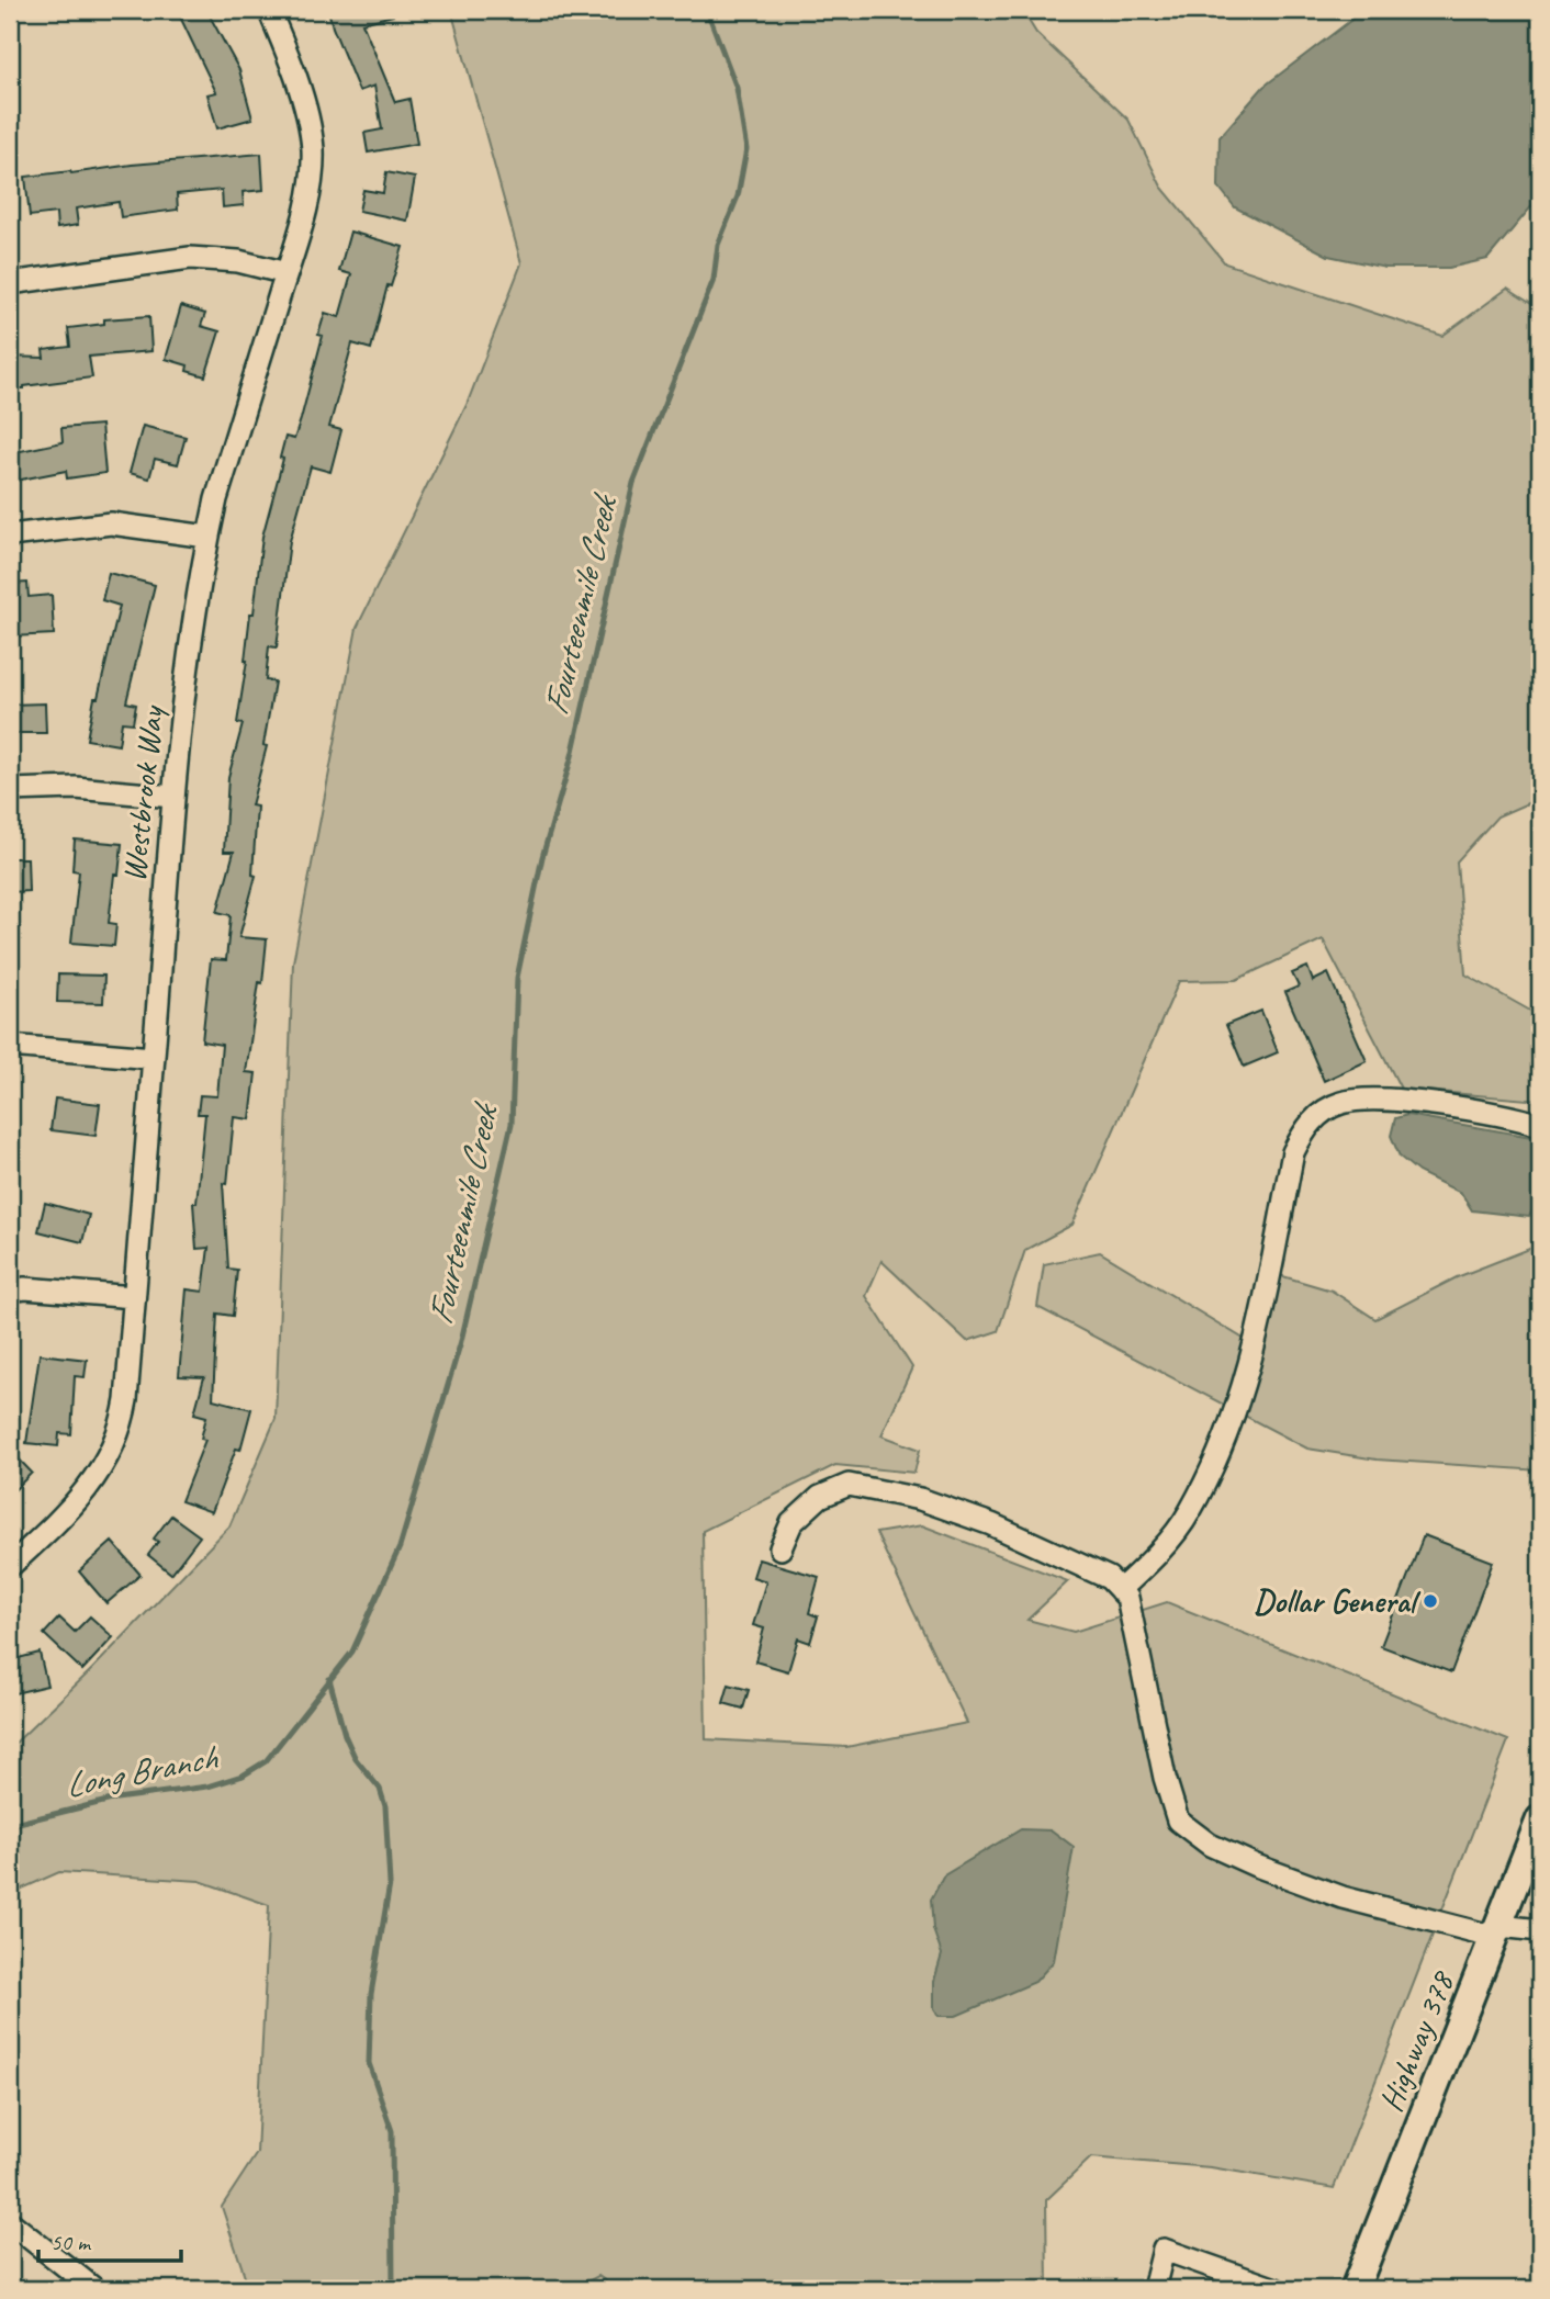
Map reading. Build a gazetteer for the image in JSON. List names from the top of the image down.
{
  "streets": {
    "main road": ["Highway 378"],
    "street": ["Westbrook Way"]
  },
  "water": ["Fourteenmile Creek", "Long Branch"],
  "places": ["Dollar General"],
  "scale_bar": "50 m"
}
